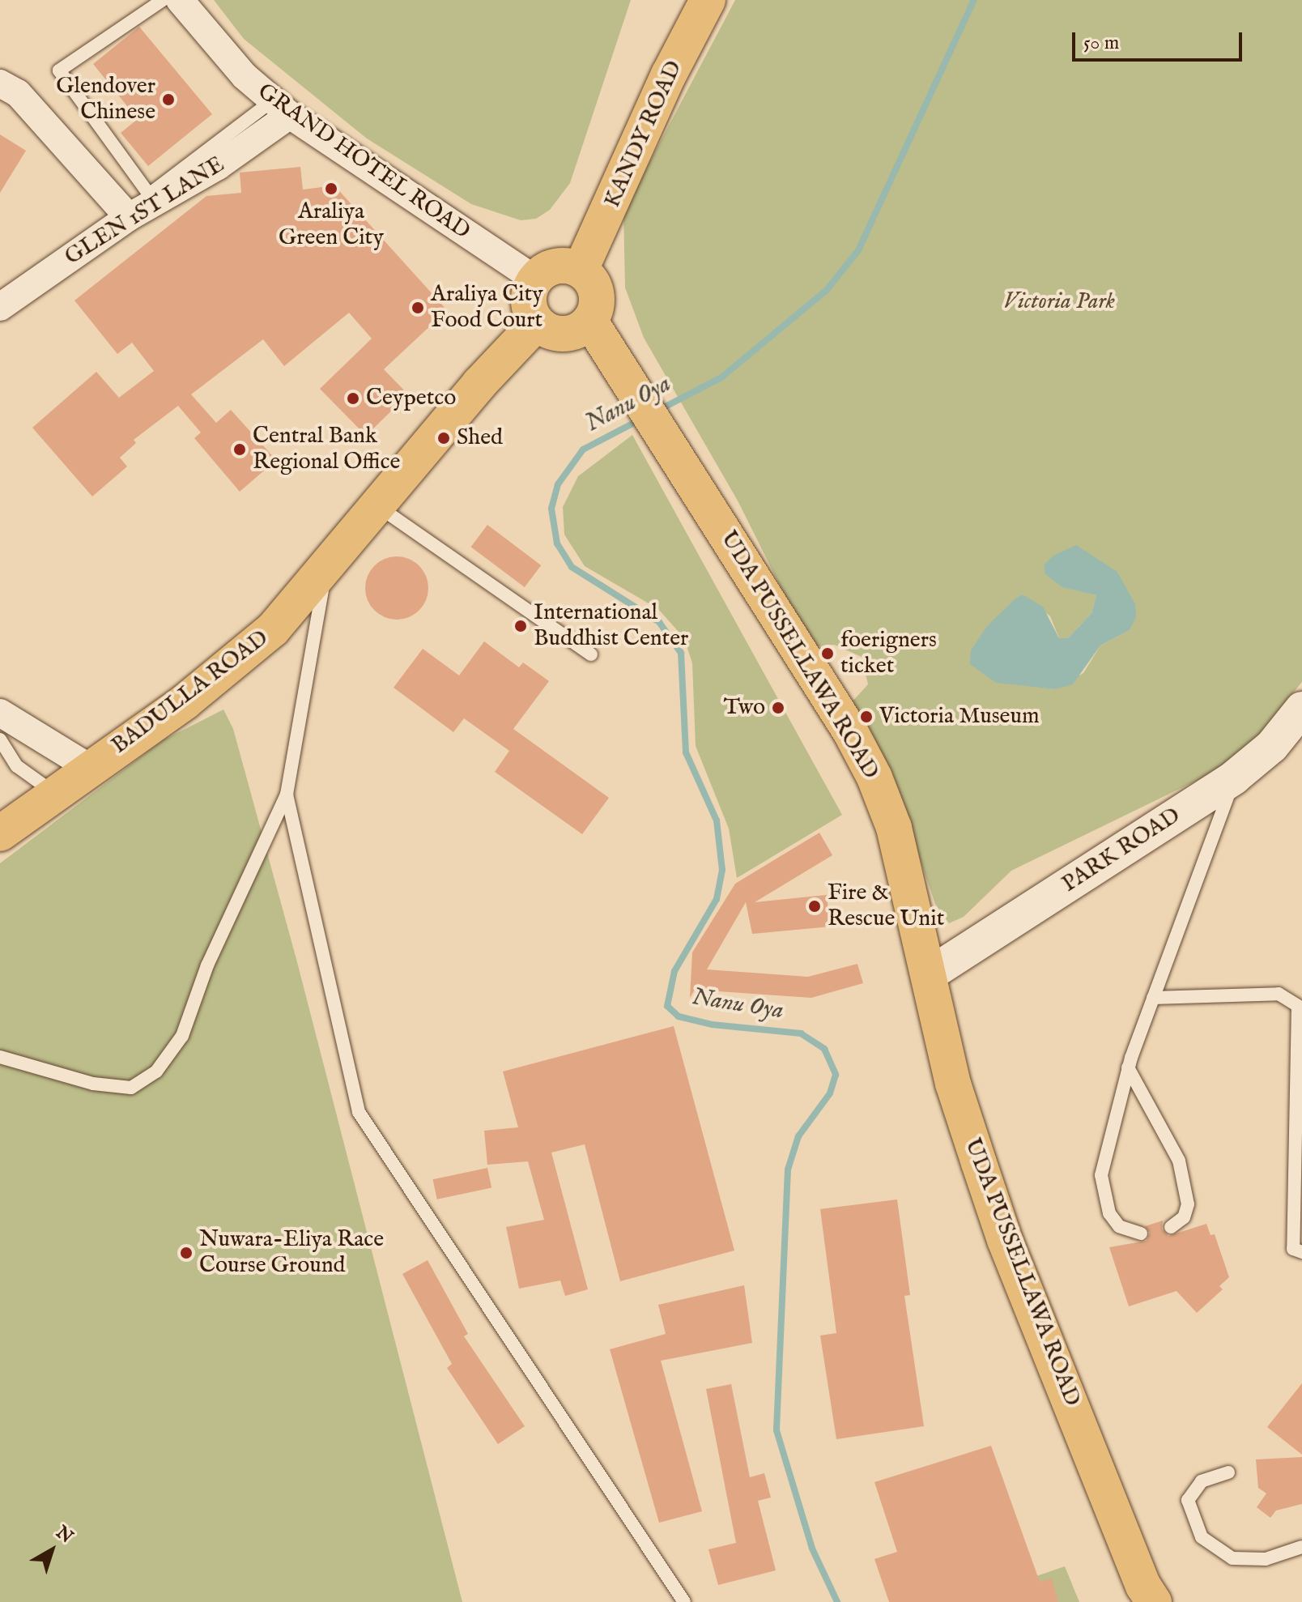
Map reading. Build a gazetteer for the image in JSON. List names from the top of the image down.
{
  "streets": {
    "main road": ["KANDY ROAD", "UDA PUSSELLAWA ROAD", "BADULLA ROAD"],
    "street": ["GRAND HOTEL ROAD", "GLEN 1ST LANE", "PARK ROAD"]
  },
  "crossings": [
    ["KANDY ROAD", "GRAND HOTEL ROAD"],
    ["KANDY ROAD", "UDA PUSSELLAWA ROAD"],
    ["KANDY ROAD", "BADULLA ROAD"],
    ["GRAND HOTEL ROAD", "GLEN 1ST LANE"],
    ["GRAND HOTEL ROAD", "UDA PUSSELLAWA ROAD"],
    ["GRAND HOTEL ROAD", "BADULLA ROAD"],
    ["UDA PUSSELLAWA ROAD", "BADULLA ROAD"],
    ["UDA PUSSELLAWA ROAD", "PARK ROAD"]
  ],
  "water": ["Nanu Oya"],
  "parks": ["Victoria Park"],
  "places": [
    "Glendover Chinese",
    "Araliya Green City",
    "Araliya City Food Court",
    "Ceypetco",
    "Shed",
    "Central Bank Regional Office",
    "International Buddhist Center",
    "foerigners ticket",
    "Two",
    "Victoria Museum",
    "Fire & Rescue Unit",
    "Nuwara-Eliya Race Course Ground"
  ],
  "scale_bar": "50 m",
  "north": "top right"
}
